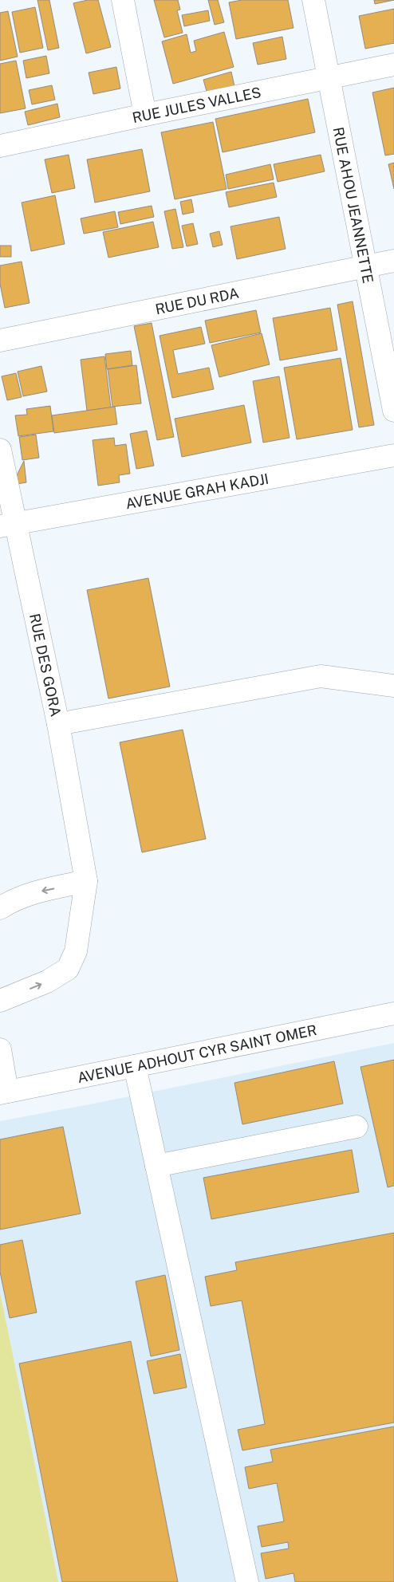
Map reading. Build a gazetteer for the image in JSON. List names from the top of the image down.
{
  "streets": {
    "street": [
      "RUE JULES VALLES",
      "RUE AHOU JEANNETTE",
      "RUE DU RDA",
      "AVENUE GRAH KADJI",
      "RUE DES GORA",
      "AVENUE ADHOUT CYR SAINT OMER"
    ]
  },
  "crossings": [
    ["RUE JULES VALLES", "RUE AHOU JEANNETTE"],
    ["RUE AHOU JEANNETTE", "RUE DU RDA"],
    ["AVENUE GRAH KADJI", "RUE DES GORA"]
  ]
}
